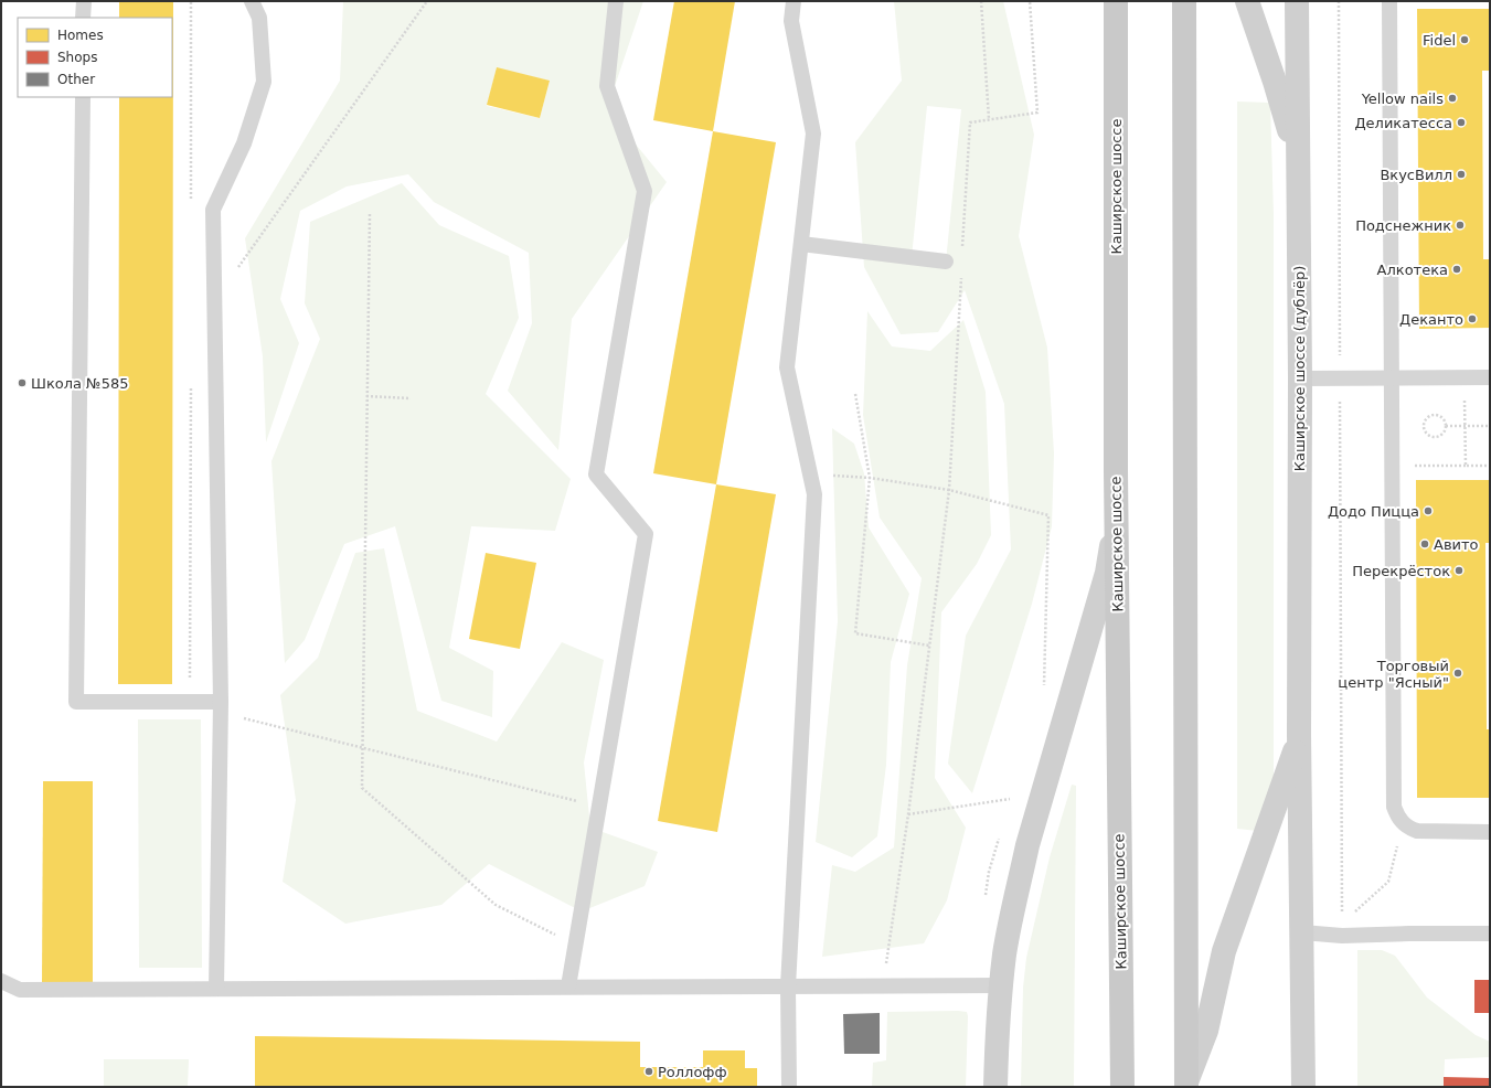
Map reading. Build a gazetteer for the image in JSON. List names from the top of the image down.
{
  "streets": {
    "main road": ["Каширское шоссе", "Каширское шоссе (дублёр)"]
  },
  "places": [
    "Fidel",
    "Yellow nails",
    "Деликатесса",
    "ВкусВилл",
    "Подснежник",
    "Алкотека",
    "Деканто",
    "Школа №585",
    "Додо Пицца",
    "Авито",
    "Перекрёсток",
    "Торговый центр \"Ясный\"",
    "Роллофф"
  ],
  "legend": ["Homes", "Shops", "Other"]
}
